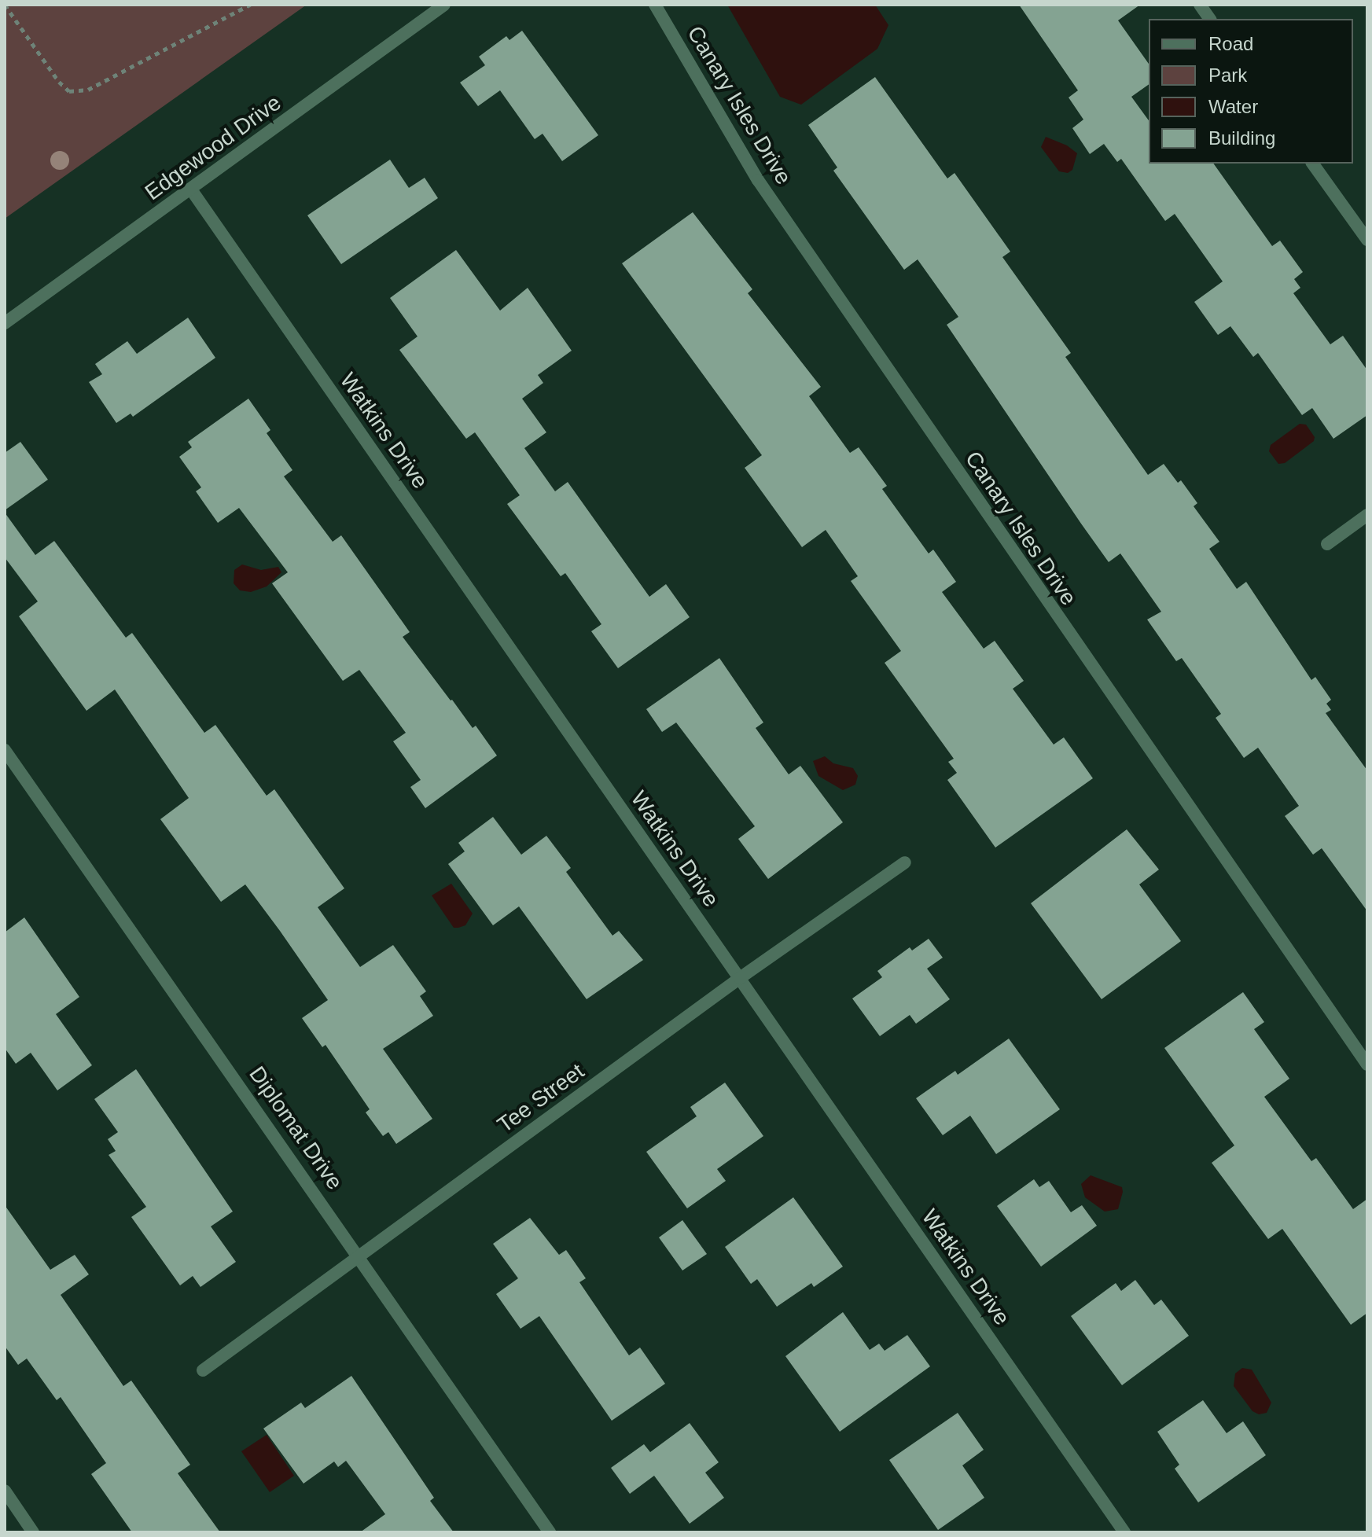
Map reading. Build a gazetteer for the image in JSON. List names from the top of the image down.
{
  "streets": {
    "street": [
      "Canary Isles Drive",
      "Edgewood Drive",
      "Watkins Drive",
      "Tee Street",
      "Diplomat Drive"
    ]
  },
  "crossings": [
    ["Edgewood Drive", "Watkins Drive"],
    ["Watkins Drive", "Tee Street"],
    ["Tee Street", "Diplomat Drive"]
  ],
  "legend": [
    "Road",
    "Park",
    "Water",
    "Building"
  ]
}
